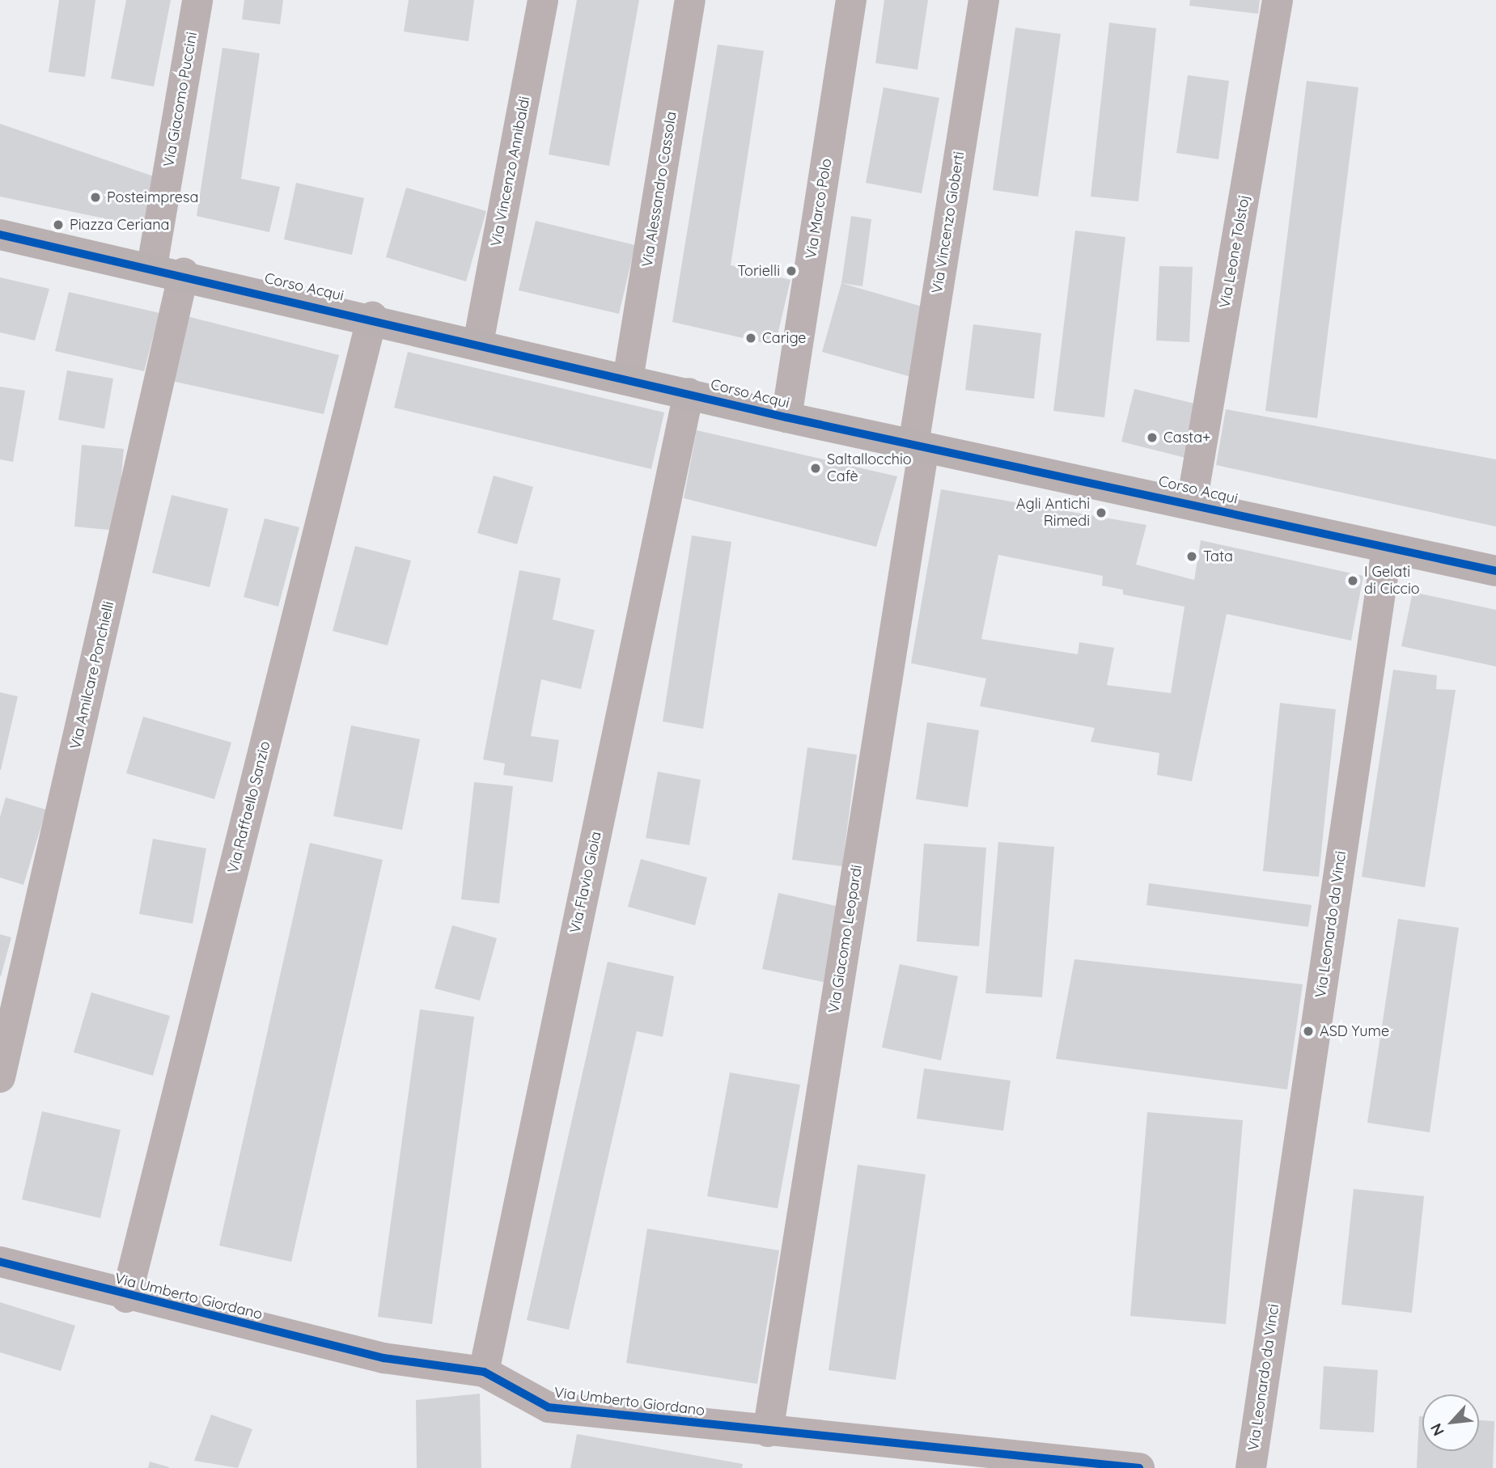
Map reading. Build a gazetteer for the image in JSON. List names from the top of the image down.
{
  "streets": {
    "street": [
      "Via Giacomo Puccini",
      "Via Vincenzo Annibaldi",
      "Via Alessandro Cassola",
      "Via Marco Polo",
      "Via Vincenzo Gioberti",
      "Via Leone Tolstoj",
      "Corso Acqui",
      "Via Amilcare Ponchielli",
      "Via Raffaello Sanzio",
      "Via Flavio Gioia",
      "Via Leonardo da Vinci",
      "Via Giacomo Leopardi",
      "Via Umberto Giordano"
    ]
  },
  "crossings": [
    ["Via Giacomo Puccini", "Corso Acqui"],
    ["Via Vincenzo Annibaldi", "Corso Acqui"],
    ["Via Alessandro Cassola", "Corso Acqui"],
    ["Via Marco Polo", "Corso Acqui"],
    ["Via Vincenzo Gioberti", "Corso Acqui"],
    ["Via Vincenzo Gioberti", "Via Giacomo Leopardi"],
    ["Via Leone Tolstoj", "Corso Acqui"],
    ["Corso Acqui", "Via Amilcare Ponchielli"],
    ["Corso Acqui", "Via Raffaello Sanzio"],
    ["Corso Acqui", "Via Flavio Gioia"],
    ["Corso Acqui", "Via Leonardo da Vinci"],
    ["Corso Acqui", "Via Giacomo Leopardi"],
    ["Via Raffaello Sanzio", "Via Umberto Giordano"],
    ["Via Flavio Gioia", "Via Umberto Giordano"],
    ["Via Giacomo Leopardi", "Via Umberto Giordano"]
  ],
  "places": [
    "Posteimpresa",
    "Piazza Ceriana",
    "Torielli",
    "Carige",
    "Casta+",
    "Saltallocchio Cafè",
    "Agli Antichi Rimedi",
    "Tata",
    "I Gelati di Ciccio",
    "ASD Yume"
  ],
  "north": "bottom left"
}
